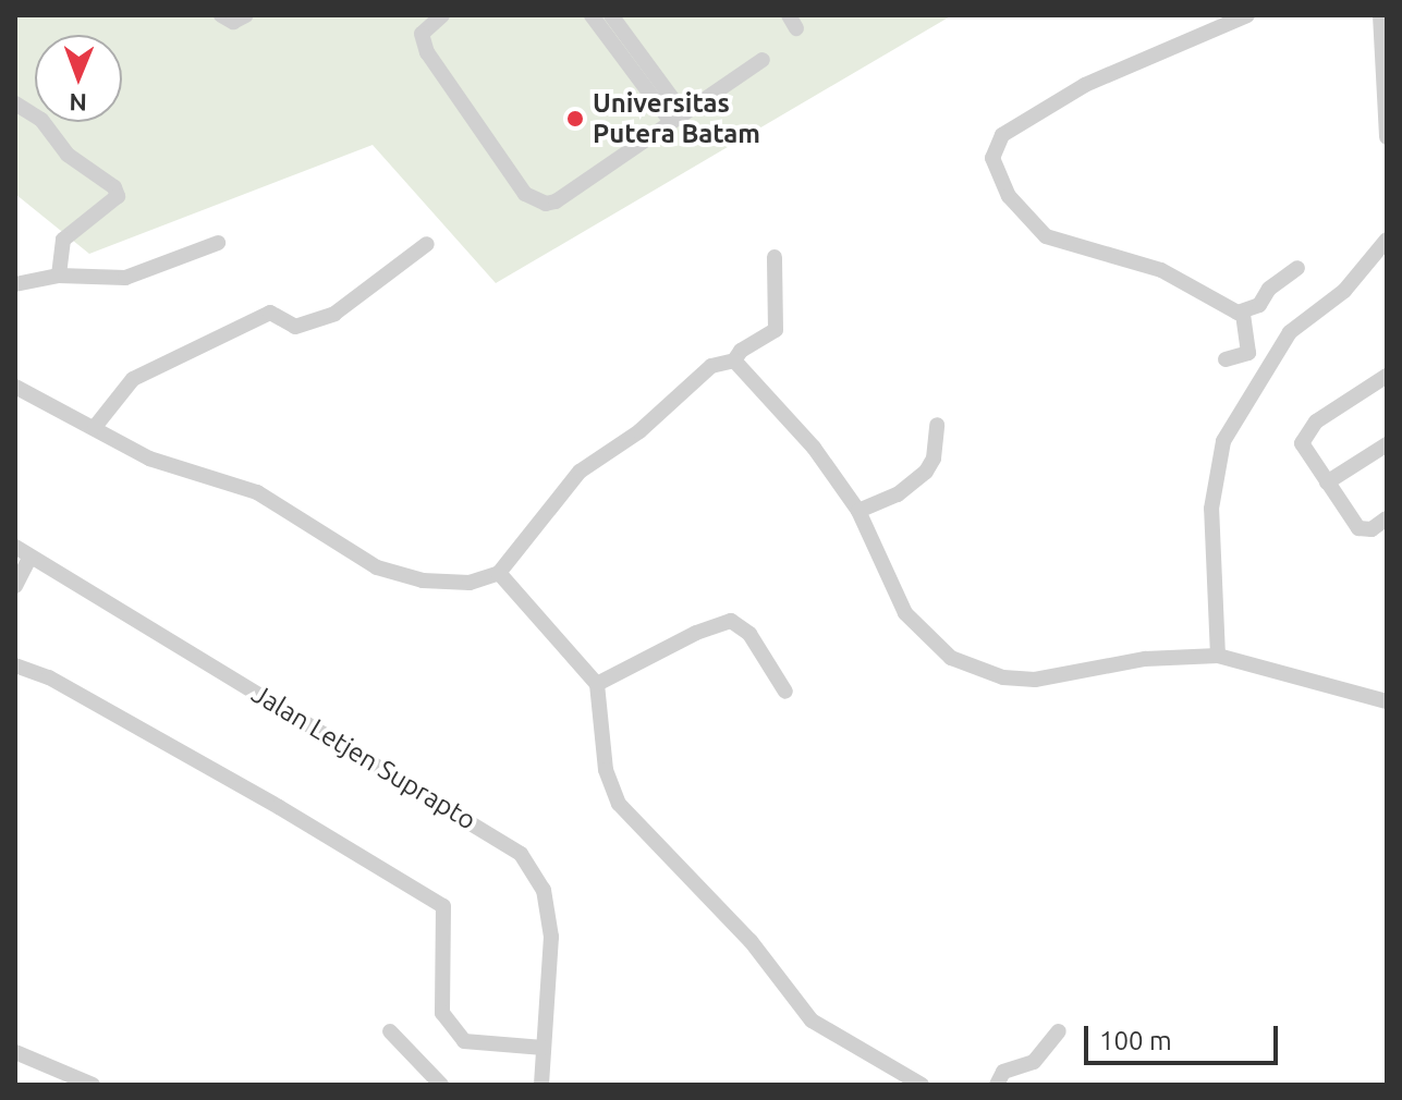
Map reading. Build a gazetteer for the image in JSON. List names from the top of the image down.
{
  "streets": {
    "street": ["Jalan Letjen Suprapto"]
  },
  "places": ["Universitas Putera Batam"],
  "scale_bar": "100 m",
  "north": "bottom"
}
